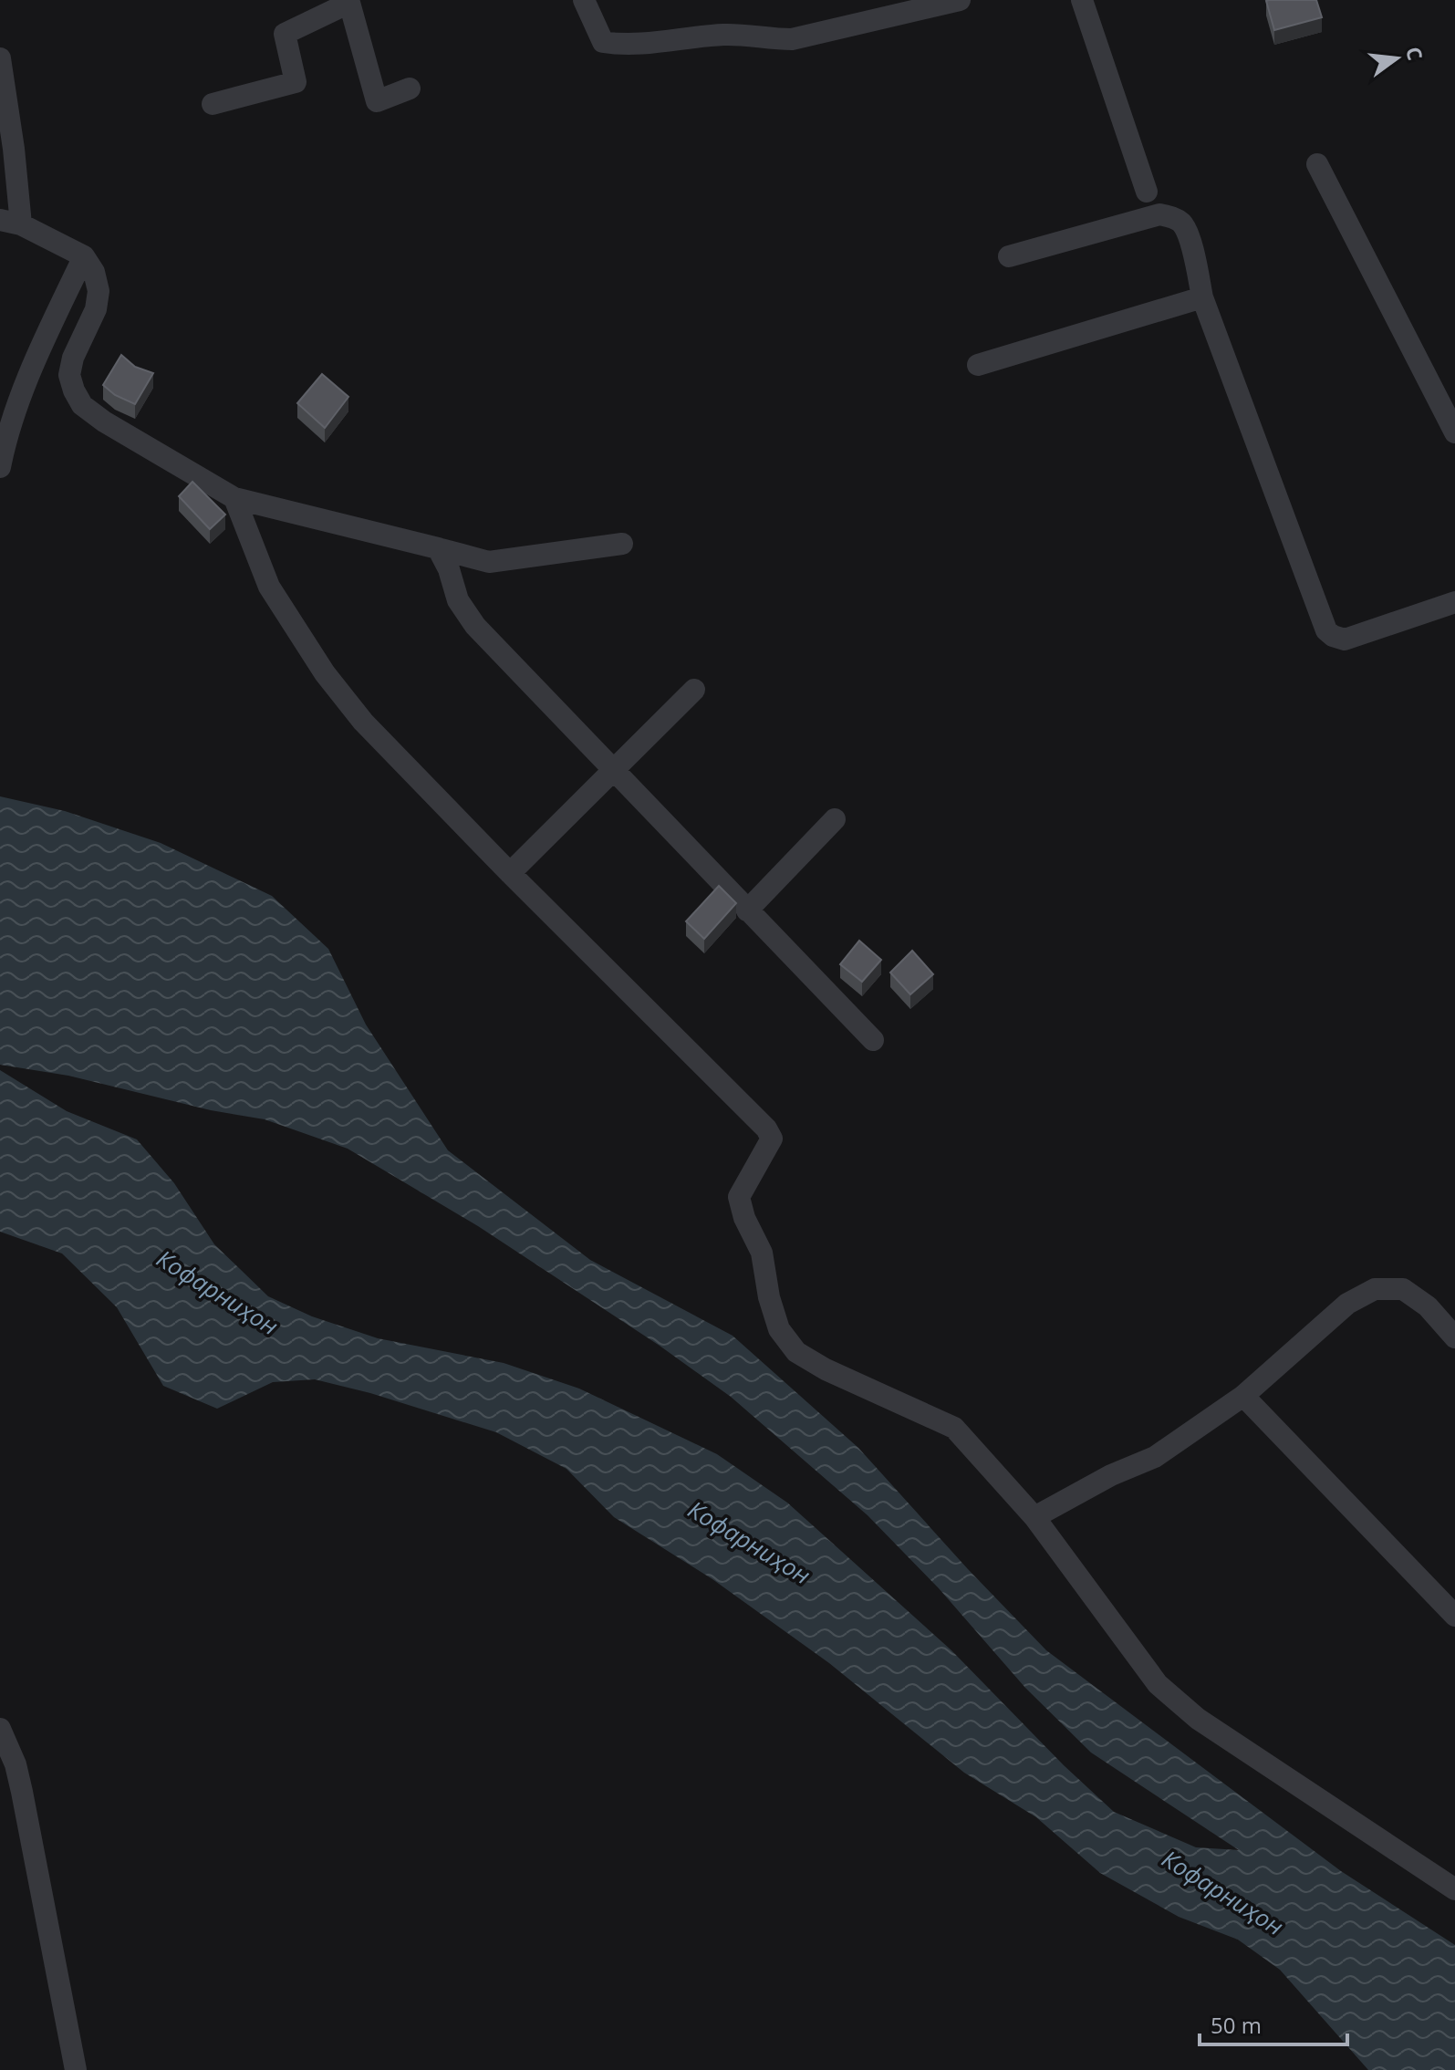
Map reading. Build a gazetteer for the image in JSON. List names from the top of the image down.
{
  "water": ["Кофарниҳон"],
  "scale_bar": "50 m",
  "north": "right"
}
